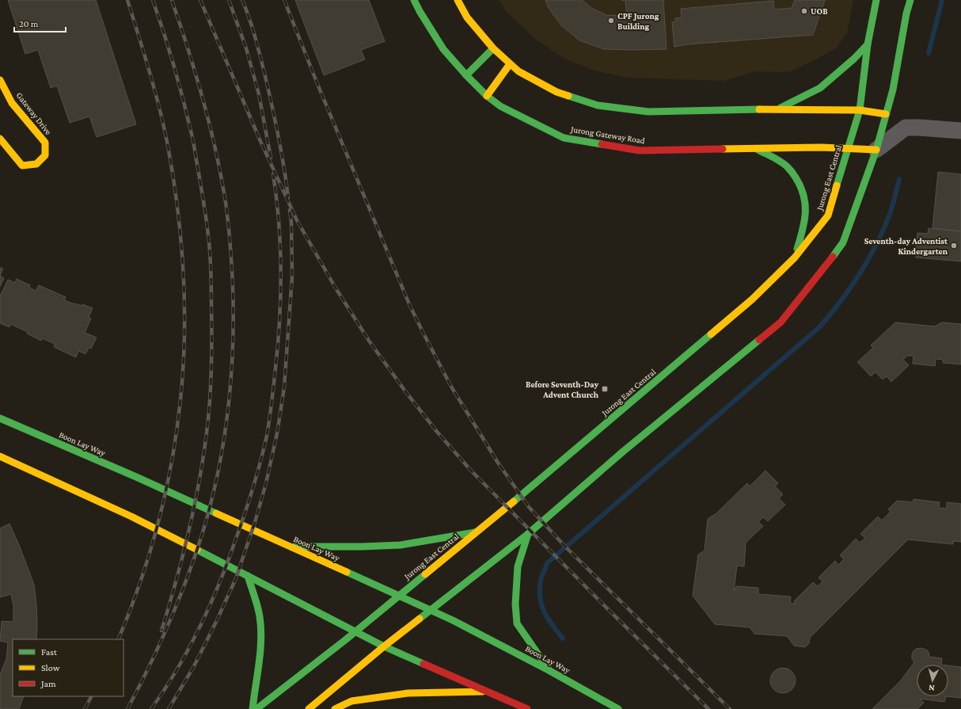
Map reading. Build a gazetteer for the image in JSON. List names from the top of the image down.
{
  "streets": {
    "main road": [
      "Gateway Drive",
      "Jurong Gateway Road",
      "Jurong East Central",
      "Boon Lay Way"
    ]
  },
  "crossings": [
    ["Jurong Gateway Road", "Jurong East Central"],
    ["Jurong East Central", "Boon Lay Way"]
  ],
  "places": {
    "other": ["UOB", "CPF Jurong Building", "Seventh-day Adventist Kindergarten"],
    "transit": ["Before Seventh-Day Advent Church"]
  },
  "legend": ["Fast", "Slow", "Jam"],
  "scale_bar": "20 m",
  "north": "bottom"
}
